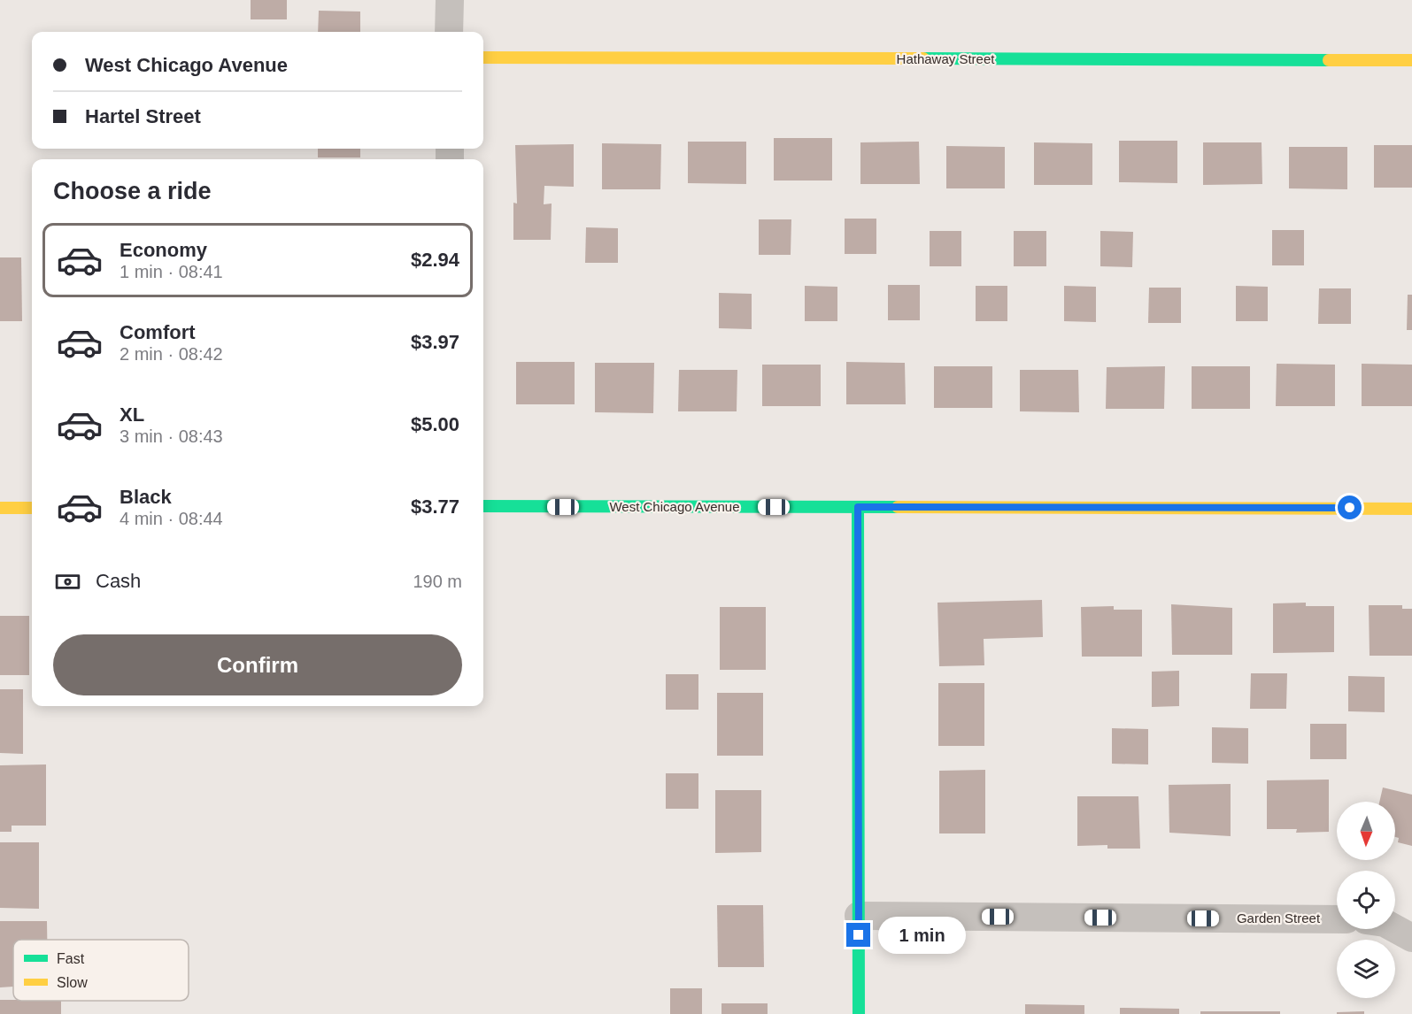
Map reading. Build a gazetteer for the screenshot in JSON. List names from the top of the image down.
{
  "streets": {
    "street": ["Hathaway Street", "West Chicago Avenue", "Garden Street"]
  },
  "legend": ["Fast", "Slow"],
  "north": "bottom",
  "page": {
    "banner": ["West Chicago Avenue", "Hartel Street"],
    "heading": "Choose a ride",
    "list": [
      {
        "name": "Economy",
        "note": "1 min · 08:41",
        "value": "$2.94"
      },
      {
        "name": "Comfort",
        "note": "2 min · 08:42",
        "value": "$3.97"
      },
      {
        "name": "XL",
        "note": "3 min · 08:43",
        "value": "$5.00"
      },
      {
        "name": "Black",
        "note": "4 min · 08:44",
        "value": "$3.77"
      }
    ],
    "pay": ["Cash", "190 m"],
    "buttons": "Confirm",
    "bubble": "1 min"
  }
}
